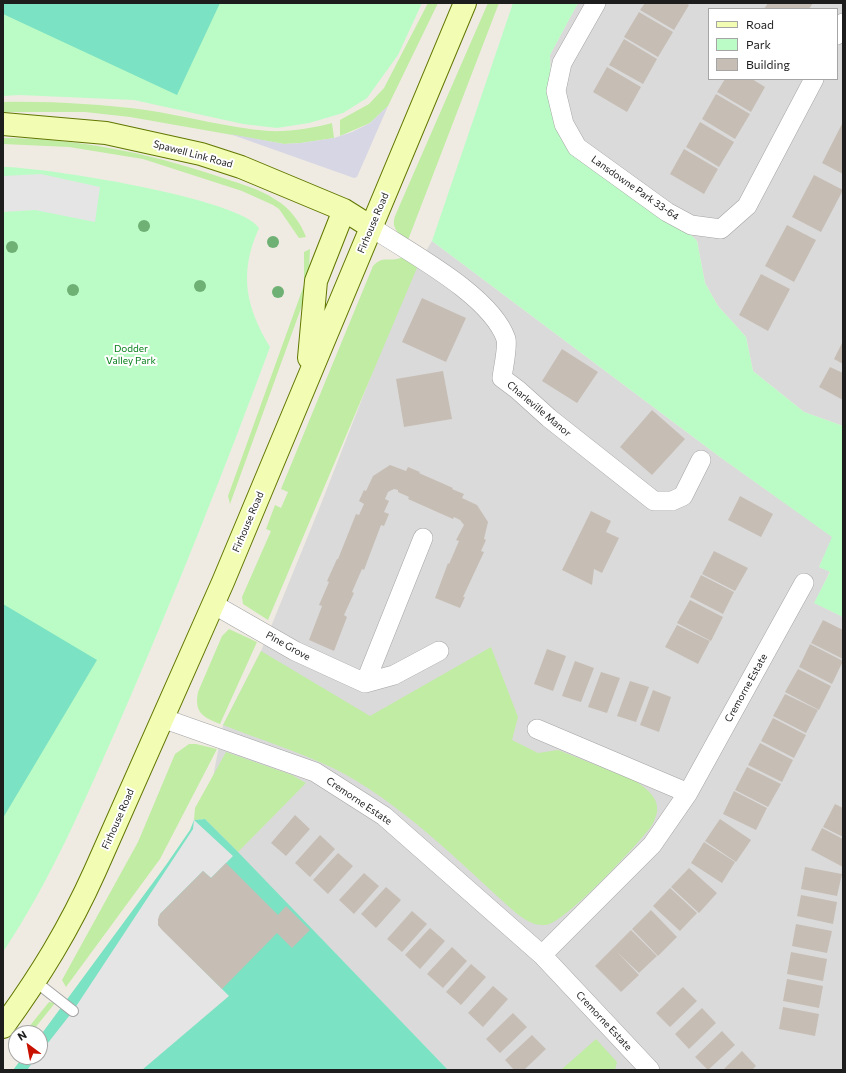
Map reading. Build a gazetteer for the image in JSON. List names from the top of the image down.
{
  "streets": {
    "main road": ["Spawell Link Road", "Firhouse Road"],
    "street": [
      "Lansdowne Park 33-64",
      "Charleville Manor",
      "Pine Grove",
      "Cremorne Estate"
    ]
  },
  "crossings": [
    ["Spawell Link Road", "Firhouse Road"],
    ["Spawell Link Road", "Charleville Manor"],
    ["Firhouse Road", "Charleville Manor"],
    ["Firhouse Road", "Pine Grove"],
    ["Firhouse Road", "Cremorne Estate"]
  ],
  "parks": ["Dodder Valley Park"],
  "legend": ["Road", "Park", "Building"],
  "north": "top left"
}
